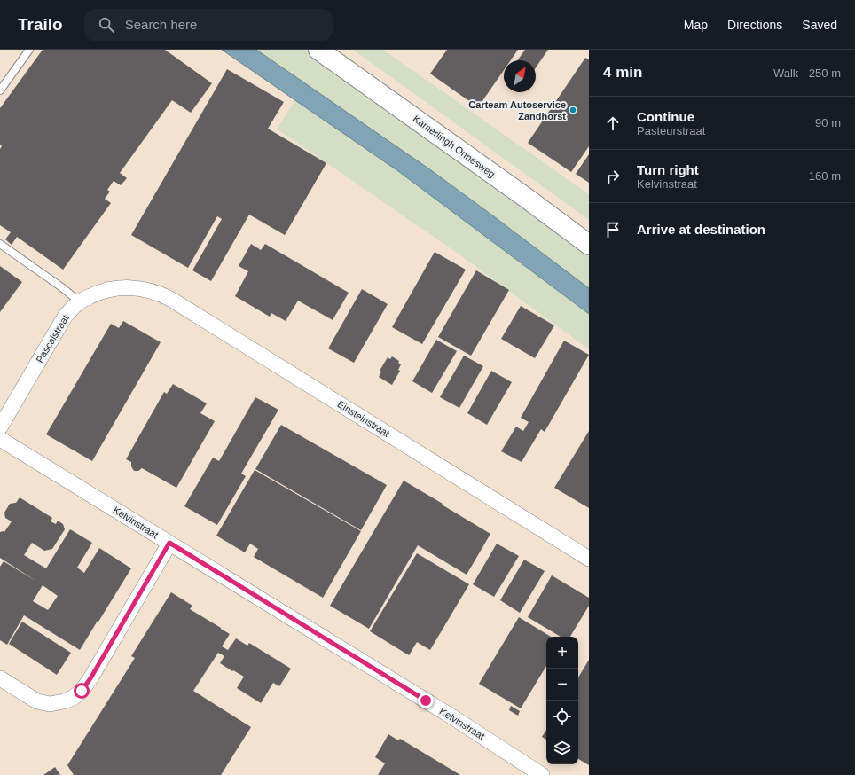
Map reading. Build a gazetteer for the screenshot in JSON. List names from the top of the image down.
{
  "streets": {
    "main road": ["Kamerlingh Onnesweg"],
    "street": ["Pascalstraat", "Einsteinstraat", "Kelvinstraat"]
  },
  "crossings": [
    ["Pascalstraat", "Einsteinstraat"]
  ],
  "places": ["Carteam Autoservice Zandhorst"],
  "north": "top right",
  "page": {
    "header": "Trailo",
    "search": "Search here",
    "nav": ["Map", "Directions", "Saved"],
    "heading": ["4 min", "Walk · 250 m"],
    "list": [
      ["Continue", "Pasteurstraat", "90 m"],
      ["Turn right", "Kelvinstraat", "160 m"],
      "Arrive at destination"
    ],
    "map_buttons": ["+", "−"]
  }
}
